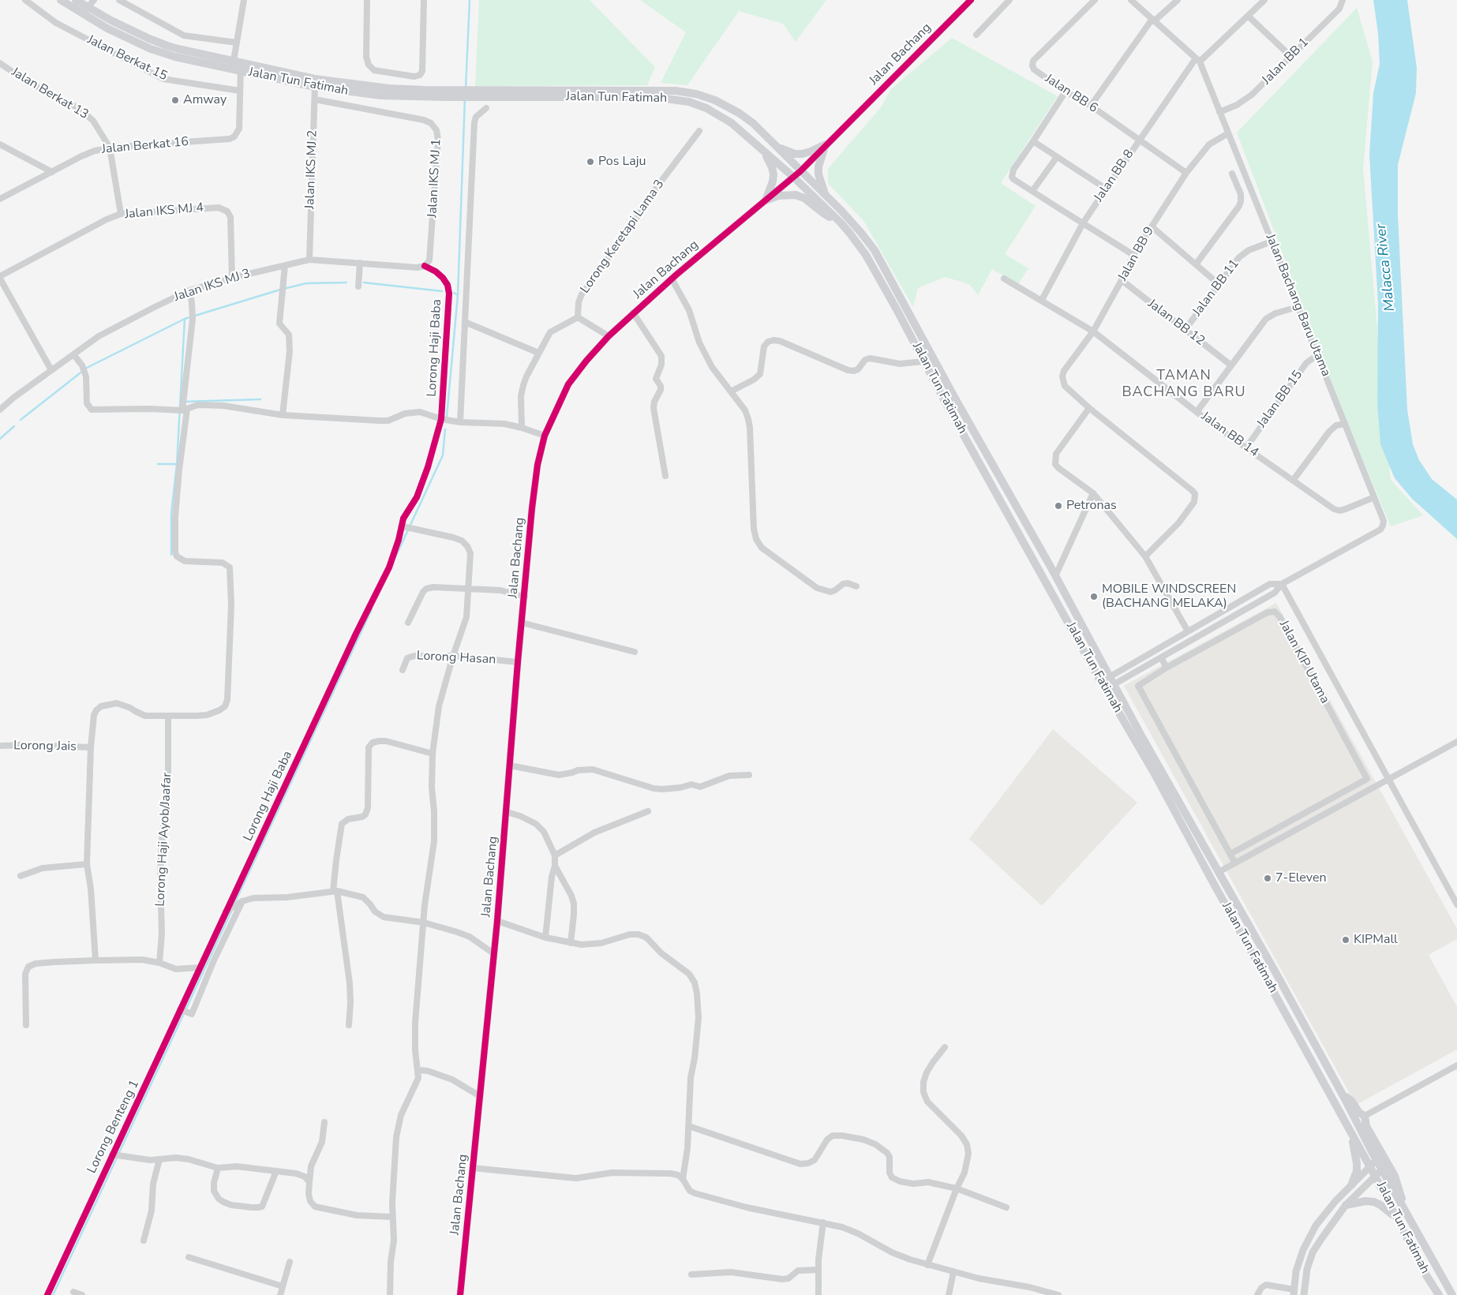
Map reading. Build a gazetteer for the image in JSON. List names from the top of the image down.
{
  "streets": {
    "main road": ["Jalan Tun Fatimah"],
    "street": [
      "Jalan Bachang",
      "Jalan Berkat 15",
      "Jalan BB 1",
      "Jalan Berkat 13",
      "Jalan BB 6",
      "Jalan Berkat 16",
      "Jalan IKS MJ 2",
      "Jalan BB 8",
      "Jalan IKS MJ 1",
      "Jalan IKS MJ 4",
      "Lorong Keretapi Lama 3",
      "Jalan BB 9",
      "Jalan IKS MJ 3",
      "Jalan BB 11",
      "Jalan Bachang Baru Utama",
      "Jalan BB 12",
      "Lorong Haji Baba",
      "Jalan BB 15",
      "Jalan BB 14",
      "Lorong Hasan",
      "Jalan KIP Utama",
      "Lorong Jais",
      "Lorong Haji Ayob/Jaafar",
      "Lorong Benteng 1"
    ]
  },
  "crossings": [
    ["Jalan Bachang", "Jalan Tun Fatimah"],
    ["Jalan Bachang", "Lorong Hasan"],
    ["Jalan Berkat 15", "Jalan Berkat 16"],
    ["Jalan BB 1", "Jalan Bachang Baru Utama"],
    ["Jalan Tun Fatimah", "Jalan Berkat 16"],
    ["Jalan Tun Fatimah", "Jalan IKS MJ 2"],
    ["Jalan Berkat 13", "Jalan Berkat 16"],
    ["Jalan BB 6", "Jalan BB 8"],
    ["Jalan BB 6", "Jalan BB 9"],
    ["Jalan IKS MJ 2", "Jalan IKS MJ 1"],
    ["Jalan IKS MJ 2", "Jalan IKS MJ 3"],
    ["Jalan BB 8", "Jalan Bachang Baru Utama"],
    ["Jalan BB 8", "Jalan BB 14"],
    ["Jalan IKS MJ 1", "Jalan IKS MJ 3"],
    ["Jalan IKS MJ 1", "Lorong Haji Baba"],
    ["Jalan IKS MJ 4", "Jalan IKS MJ 3"],
    ["Jalan BB 9", "Jalan Bachang Baru Utama"],
    ["Jalan BB 9", "Jalan BB 12"],
    ["Jalan BB 9", "Jalan BB 14"],
    ["Jalan IKS MJ 3", "Lorong Haji Baba"],
    ["Jalan BB 11", "Jalan Bachang Baru Utama"],
    ["Jalan BB 11", "Jalan BB 12"],
    ["Jalan Bachang Baru Utama", "Jalan BB 15"],
    ["Jalan Bachang Baru Utama", "Jalan BB 14"],
    ["Lorong Haji Baba", "Lorong Benteng 1"],
    ["Jalan BB 15", "Jalan BB 14"]
  ],
  "districts": ["TAMAN BACHANG BARU"],
  "water": ["Malacca River"],
  "places": [
    "Amway",
    "Pos Laju",
    "Petronas",
    "MOBILE WINDSCREEN (BACHANG MELAKA)",
    "7-Eleven",
    "KIPMall"
  ]
}
